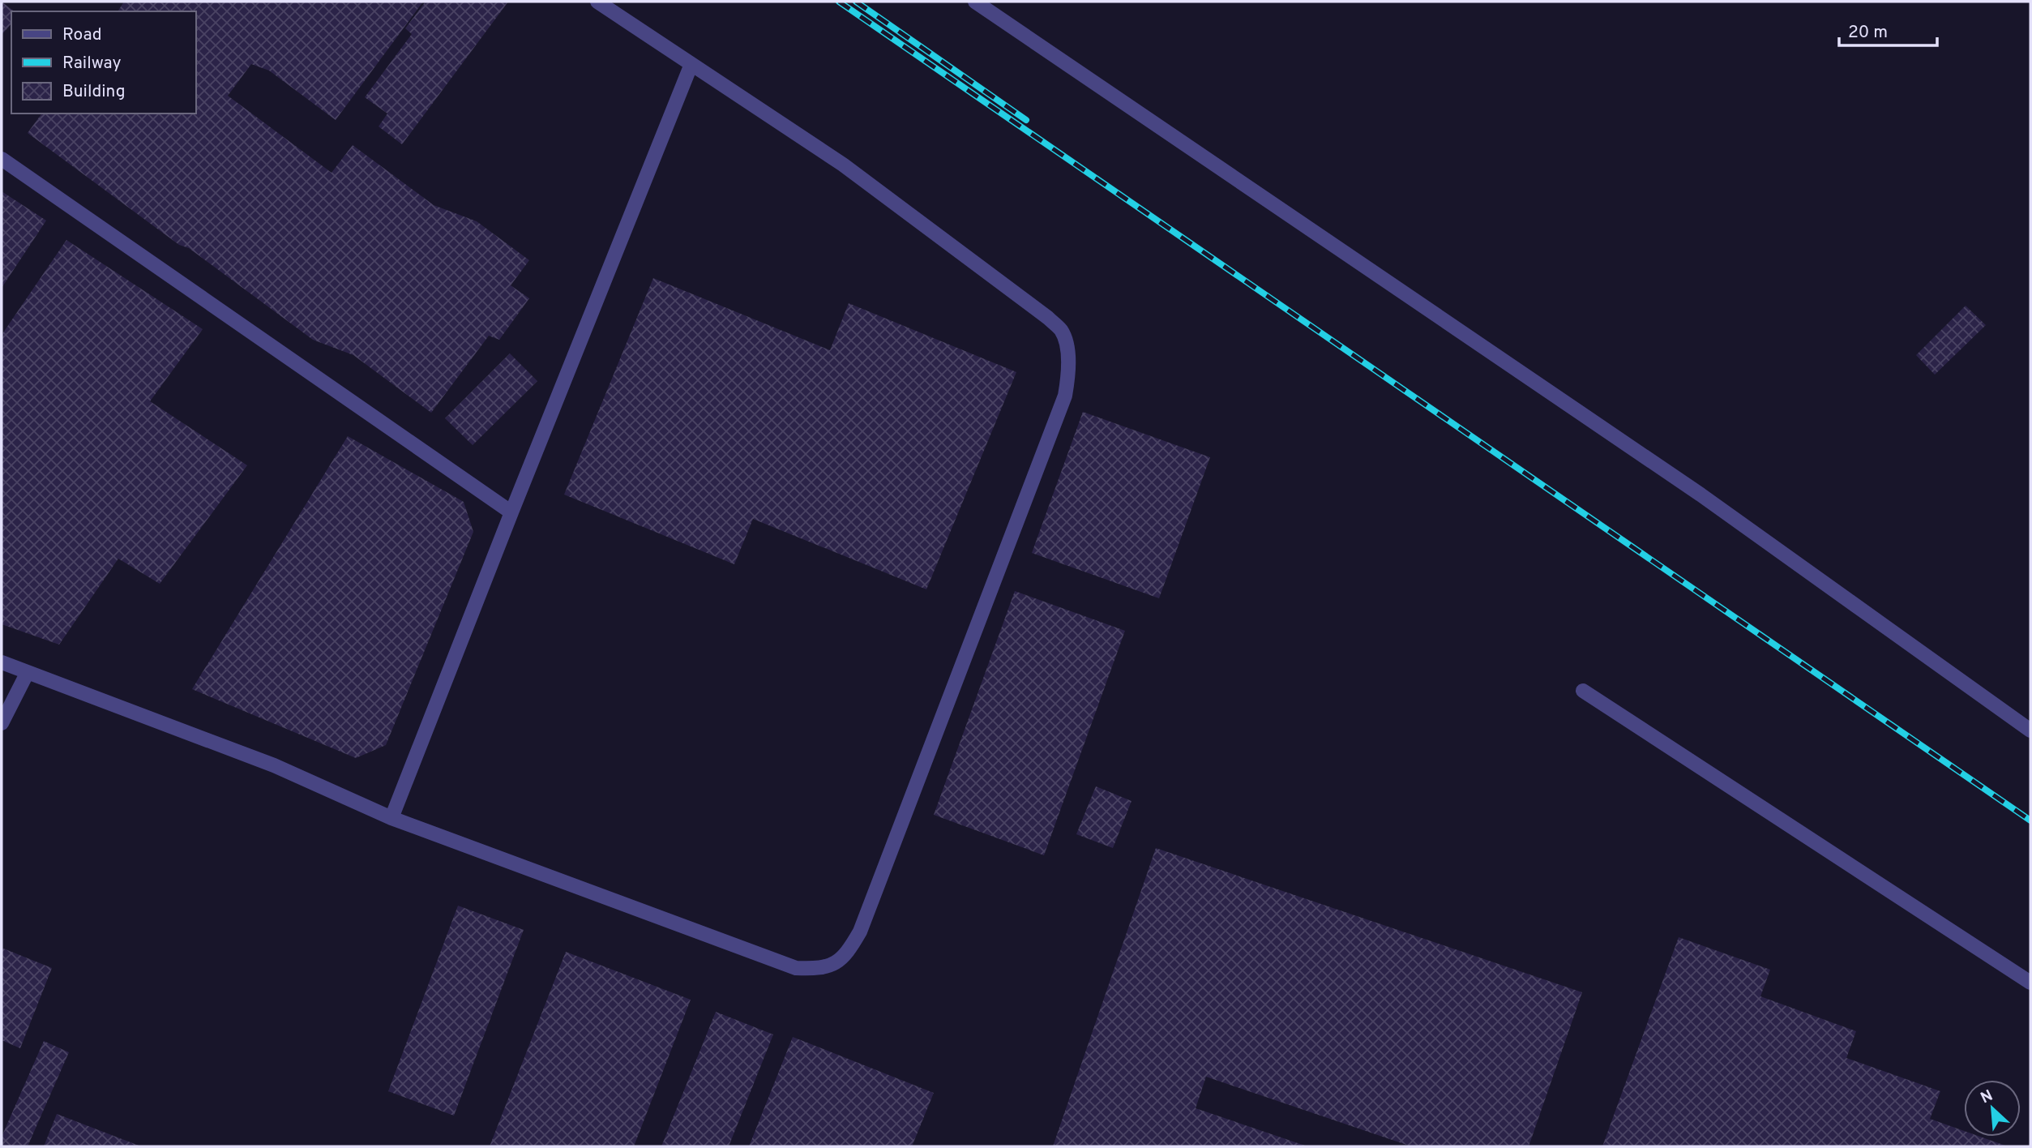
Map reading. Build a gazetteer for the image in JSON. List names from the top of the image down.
{
  "legend": ["Road", "Railway", "Building"],
  "scale_bar": "20 m",
  "north": "top left"
}
